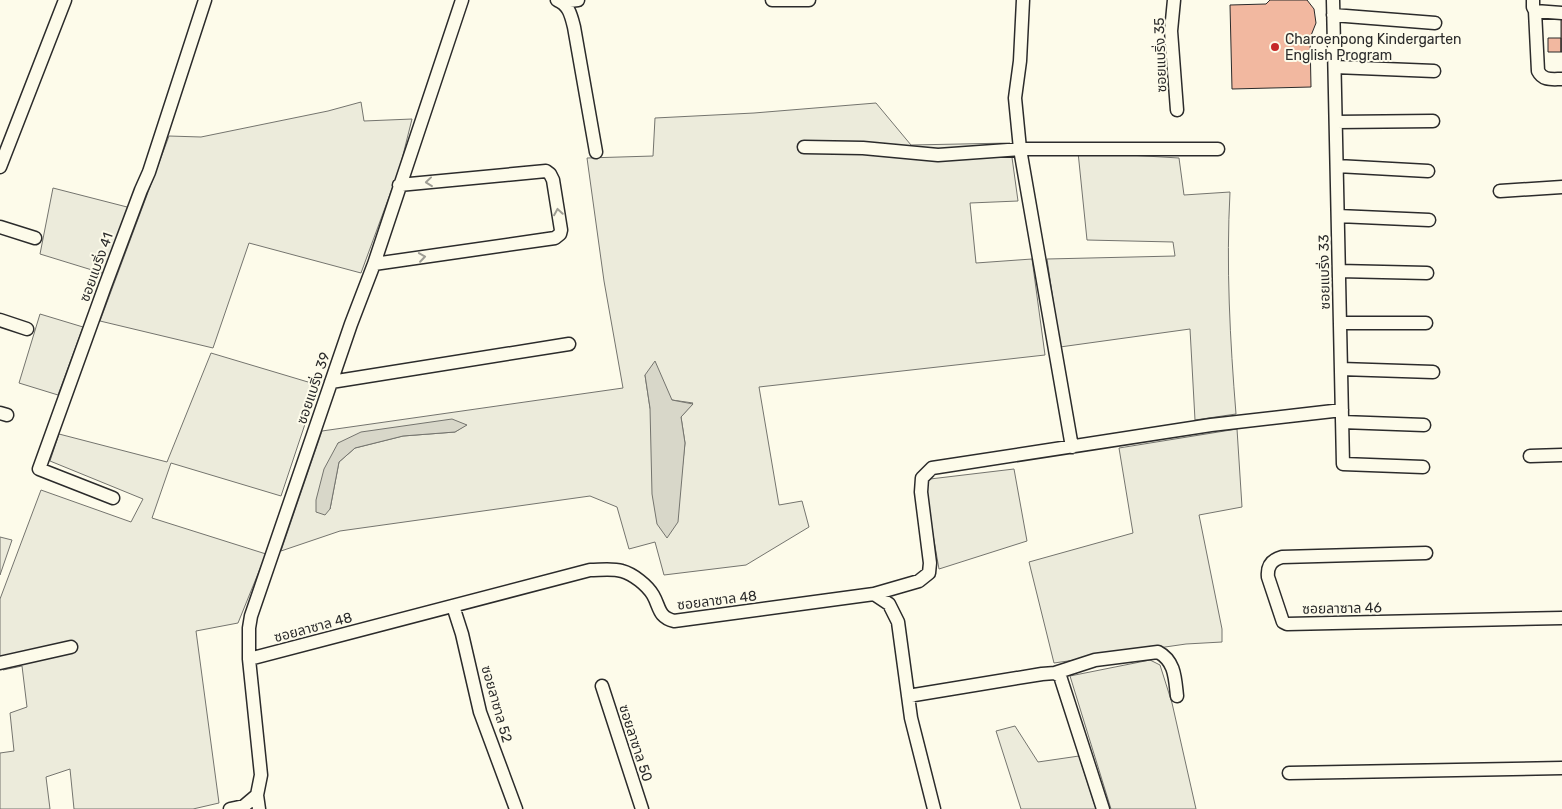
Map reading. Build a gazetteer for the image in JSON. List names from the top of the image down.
{
  "streets": {
    "street": [
      "ซอยแบริ่ง 35",
      "ซอยแบริ่ง 41",
      "ซอยแบริ่ง 33",
      "ซอยแบริ่ง 39",
      "ซอยลาซาล 48",
      "ซอยลาซาล 46",
      "ซอยลาซาล 52",
      "ซอยลาซาล 50"
    ]
  },
  "crossings": [
    ["ซอยแบริ่ง 39", "ซอยลาซาล 48"],
    ["ซอยลาซาล 48", "ซอยลาซาล 52"]
  ],
  "places": ["Charoenpong Kindergarten English Program"]
}
